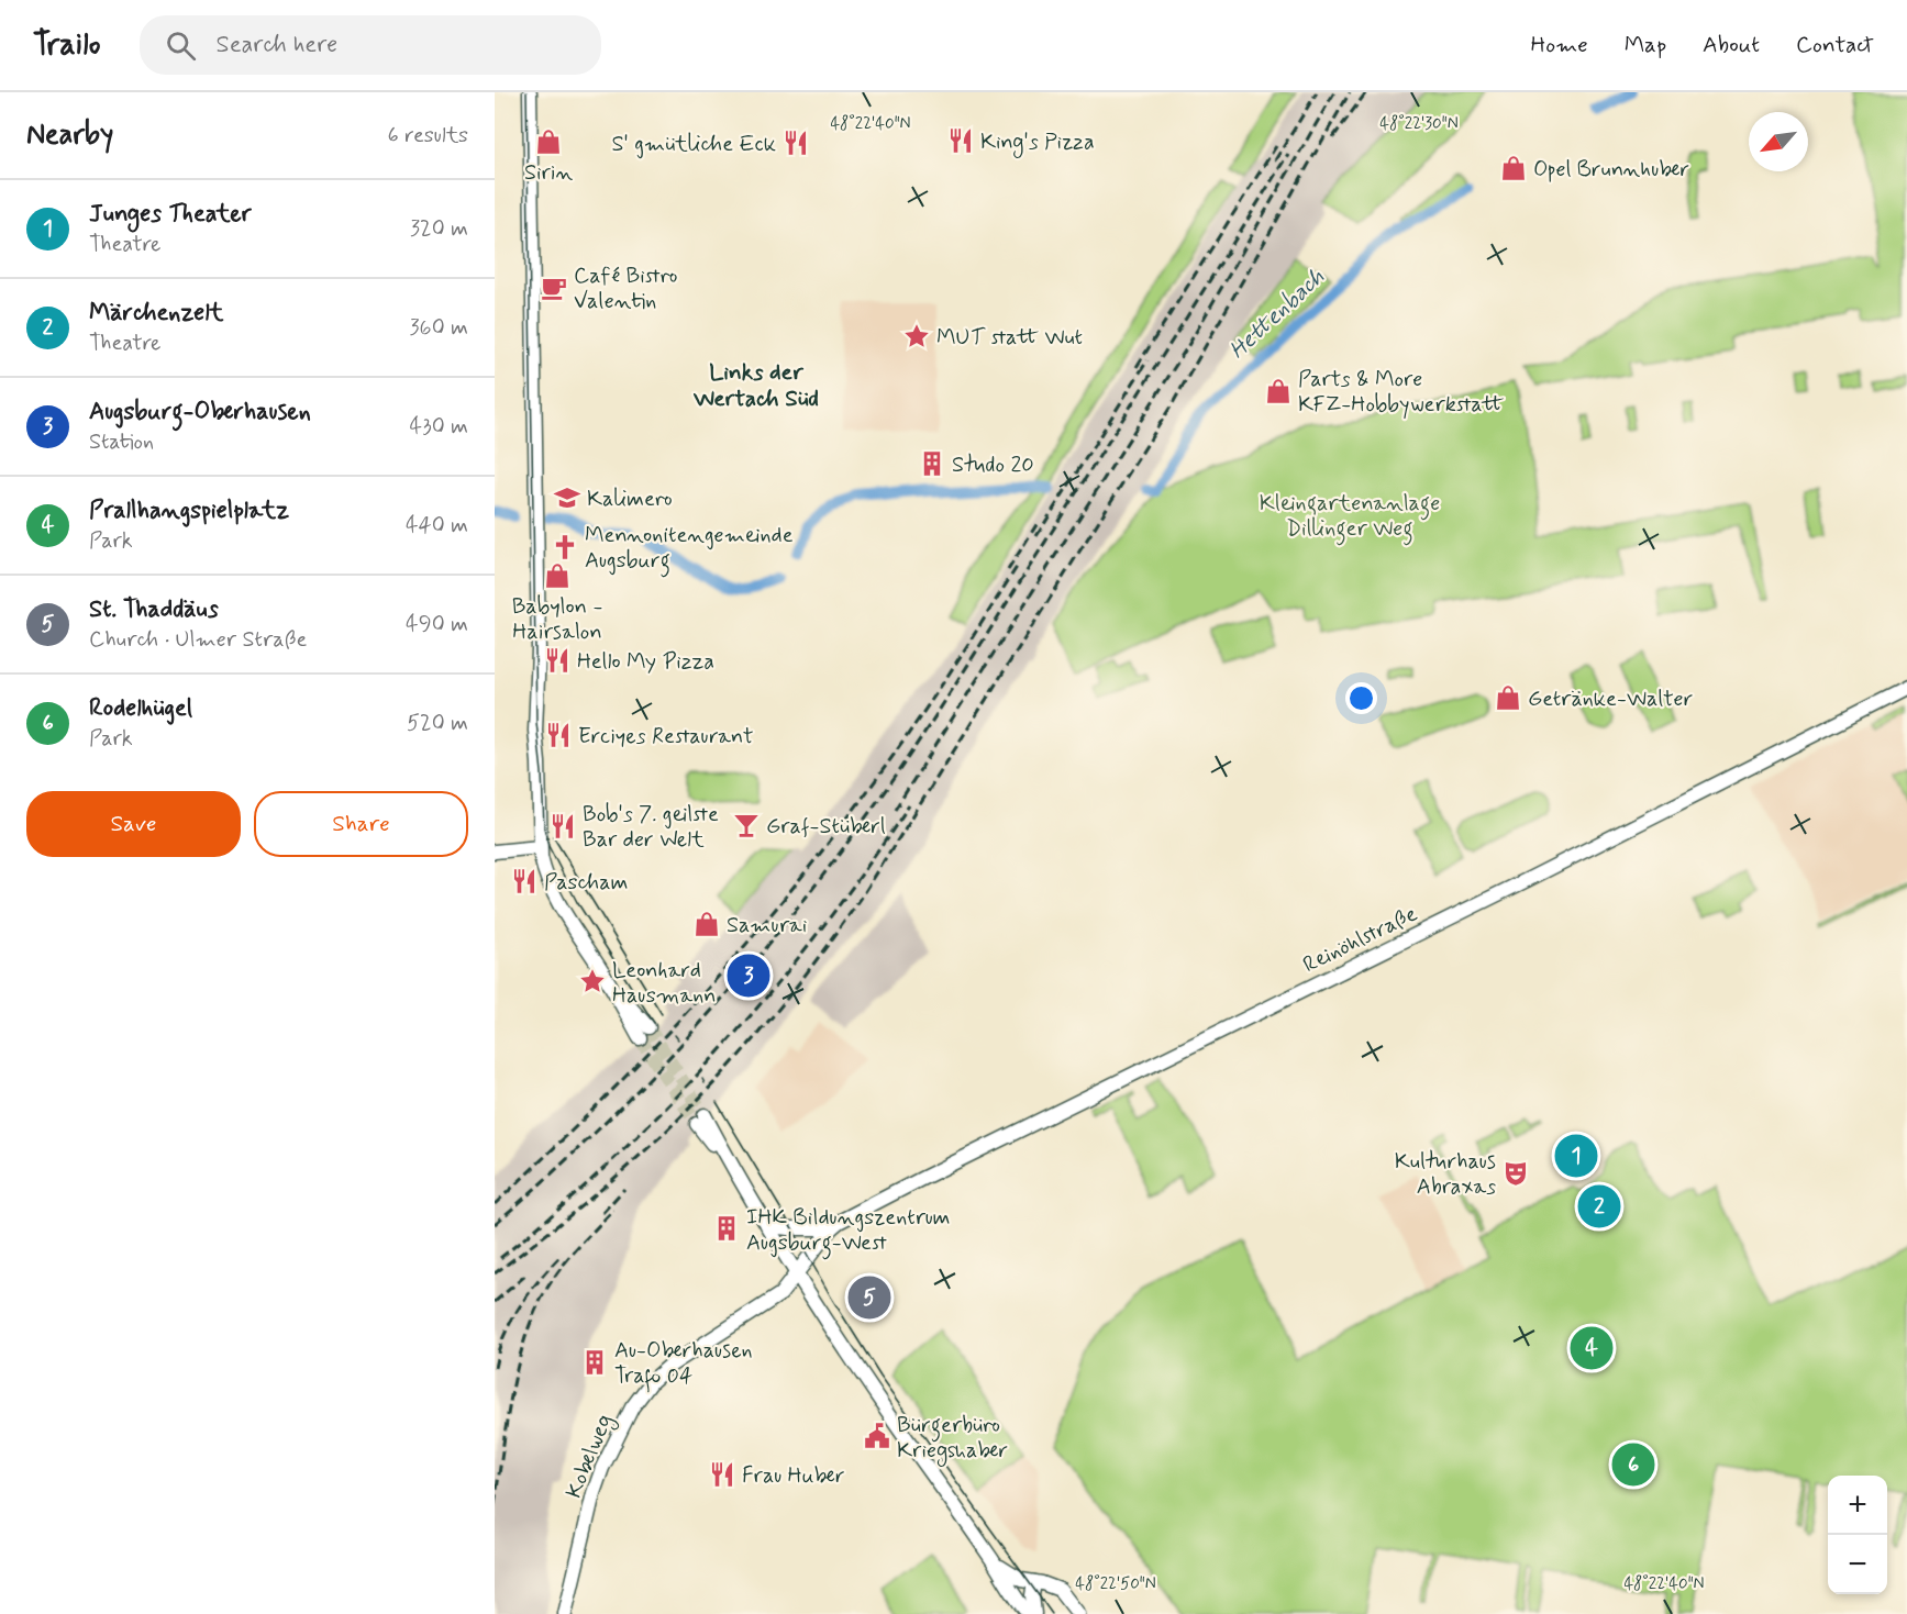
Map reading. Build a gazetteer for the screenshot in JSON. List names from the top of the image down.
{
  "streets": {
    "street": ["Reinöhlstraße", "Kobelweg"]
  },
  "crossings": [
    ["Reinöhlstraße", "Kobelweg"]
  ],
  "districts": ["Links der Wertach Süd"],
  "water": ["Hettenbach"],
  "parks": ["Kleingartenanlage Dillinger Weg"],
  "places": {
    "restaurant": [
      "King's Pizza",
      "S' gmütliche Eck",
      "Hello My Pizza",
      "Erciyes Restaurant",
      "Bob's 7. geilste Bar der Welt",
      "Pascham",
      "Frau Huber"
    ],
    "shop": [
      "Sirin",
      "Opel Brunnhuber",
      "Parts & More KFZ-Hobbywerkstatt",
      "Babylon - Hairsalon",
      "Getränke-Walter",
      "Samurai"
    ],
    "cafe": ["Café Bistro Valentin"],
    "place": ["MUT statt Wut", "Leonhard Hausmann"],
    "building": ["Studo 20", "IHK Bildungszentrum Augsburg-West", "Au-Oberhausen Trafo 04"],
    "school or university": ["Kalimero"],
    "church": ["Mennonitengemeinde Augsburg"],
    "bar": ["Graf-Stüberl"],
    "theatre": ["Kulturhaus Abraxas"],
    "public building": ["Bürgerbüro Kriegshaber"]
  },
  "north": "bottom left",
  "page": {
    "header": "Trailo",
    "search": "Search here",
    "nav": [
      "Home",
      "Map",
      "About",
      "Contact"
    ],
    "heading": ["Nearby", "6 results"],
    "list": [
      {
        "mark": "1",
        "name": "Junges Theater",
        "note": "Theatre",
        "value": "320 m"
      },
      {
        "mark": "2",
        "name": "Märchenzelt",
        "note": "Theatre",
        "value": "360 m"
      },
      {
        "mark": "3",
        "name": "Augsburg-Oberhausen",
        "note": "Station",
        "value": "430 m"
      },
      {
        "mark": "4",
        "name": "Prallhangspielplatz",
        "note": "Park",
        "value": "440 m"
      },
      {
        "mark": "5",
        "name": "St. Thaddäus",
        "note": "Church · Ulmer Straße",
        "value": "490 m"
      },
      {
        "mark": "6",
        "name": "Rodelhügel",
        "note": "Park",
        "value": "520 m"
      }
    ],
    "buttons": ["Save", "Share"],
    "pins": [
      "3",
      "1",
      "2",
      "5",
      "4",
      "6"
    ],
    "map_buttons": ["+", "−"]
  },
  "coordinates": ["48°22'40\"N", "48°22'30\"N", "48°22'50\"N"]
}
